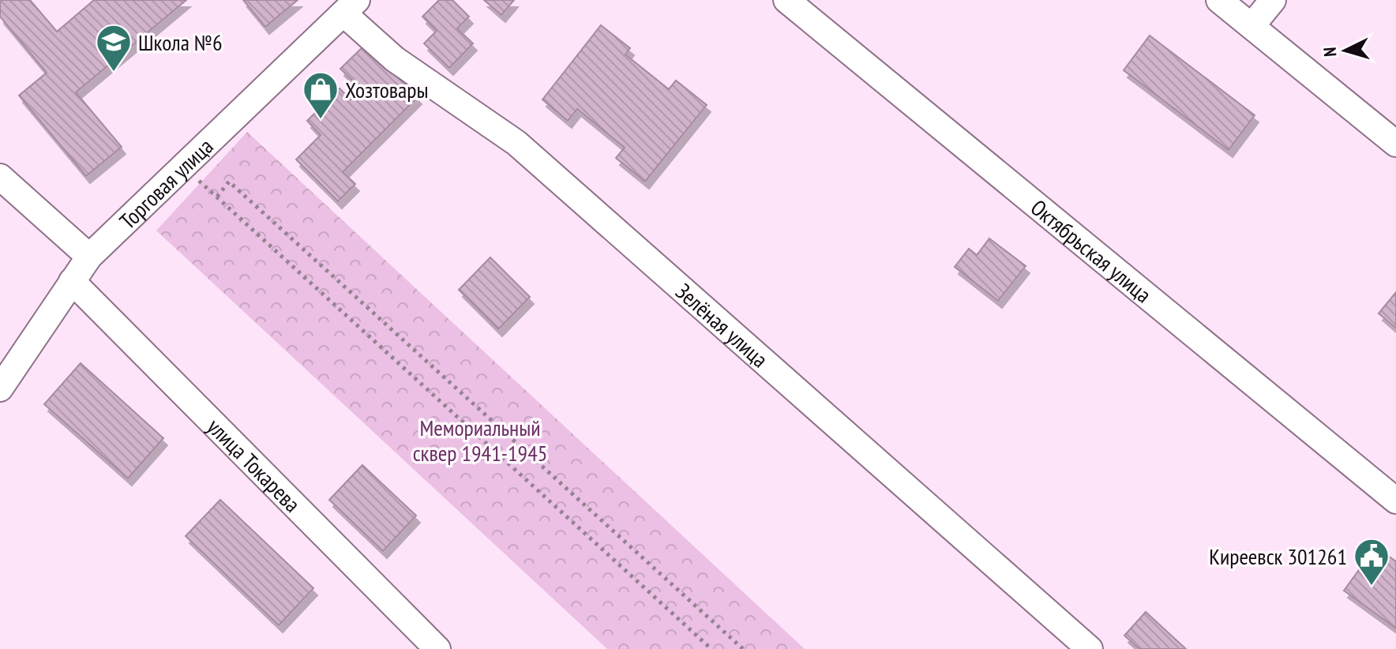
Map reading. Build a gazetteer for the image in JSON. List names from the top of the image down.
{
  "streets": {
    "street": [
      "Торговая улица",
      "Октябрьская улица",
      "Зелёная улица",
      "улица Токарева"
    ]
  },
  "crossings": [
    ["Торговая улица", "Зелёная улица"],
    ["Торговая улица", "улица Токарева"]
  ],
  "parks": ["Мемориальный сквер 1941-1945"],
  "places": {
    "school or university": ["Школа №6"],
    "shop": ["Хозтовары"],
    "public building": ["Киреевск 301261"]
  },
  "north": "left"
}
